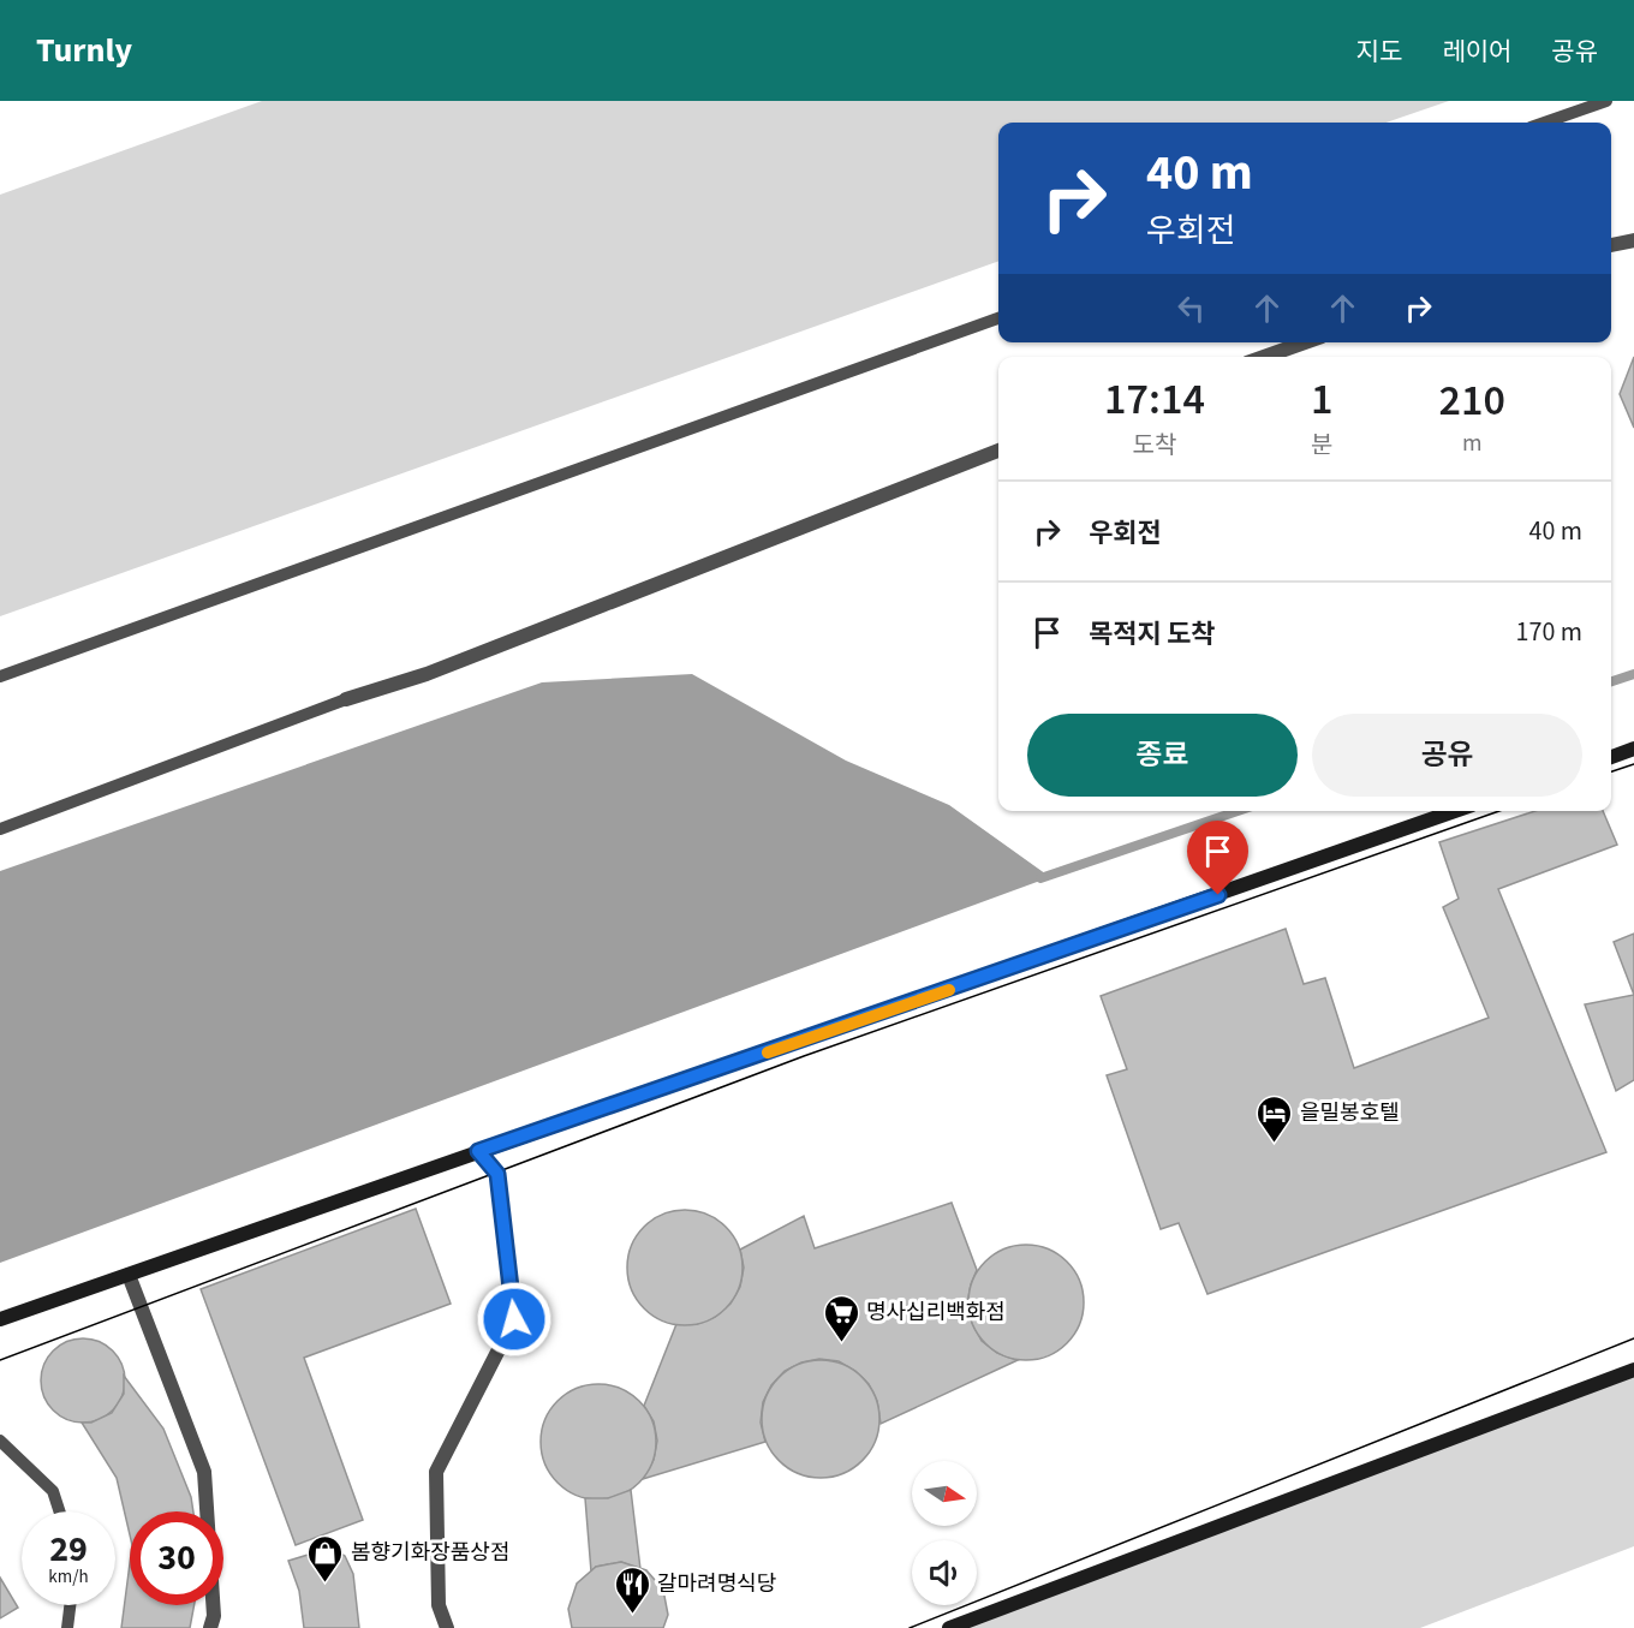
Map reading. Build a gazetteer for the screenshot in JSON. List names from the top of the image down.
{
  "places": {
    "hotel": ["을밀봉호텔"],
    "supermarket": ["명사십리백화점"],
    "shop": ["봄향기화장품상점"],
    "restaurant": ["갈마려명식당"]
  },
  "north": "right",
  "page": {
    "header": "Turnly",
    "nav": ["지도", "레이어", "공유"],
    "turn": ["40 m", "우회전"],
    "eta": [
      "17:14",
      "도착",
      "1",
      "분",
      "210",
      "m"
    ],
    "list": [
      {
        "name": "우회전",
        "value": "40 m"
      },
      {
        "name": "목적지 도착",
        "value": "170 m"
      }
    ],
    "buttons": ["종료", "공유"],
    "speed": "29 km/h",
    "limit": "30"
  }
}
